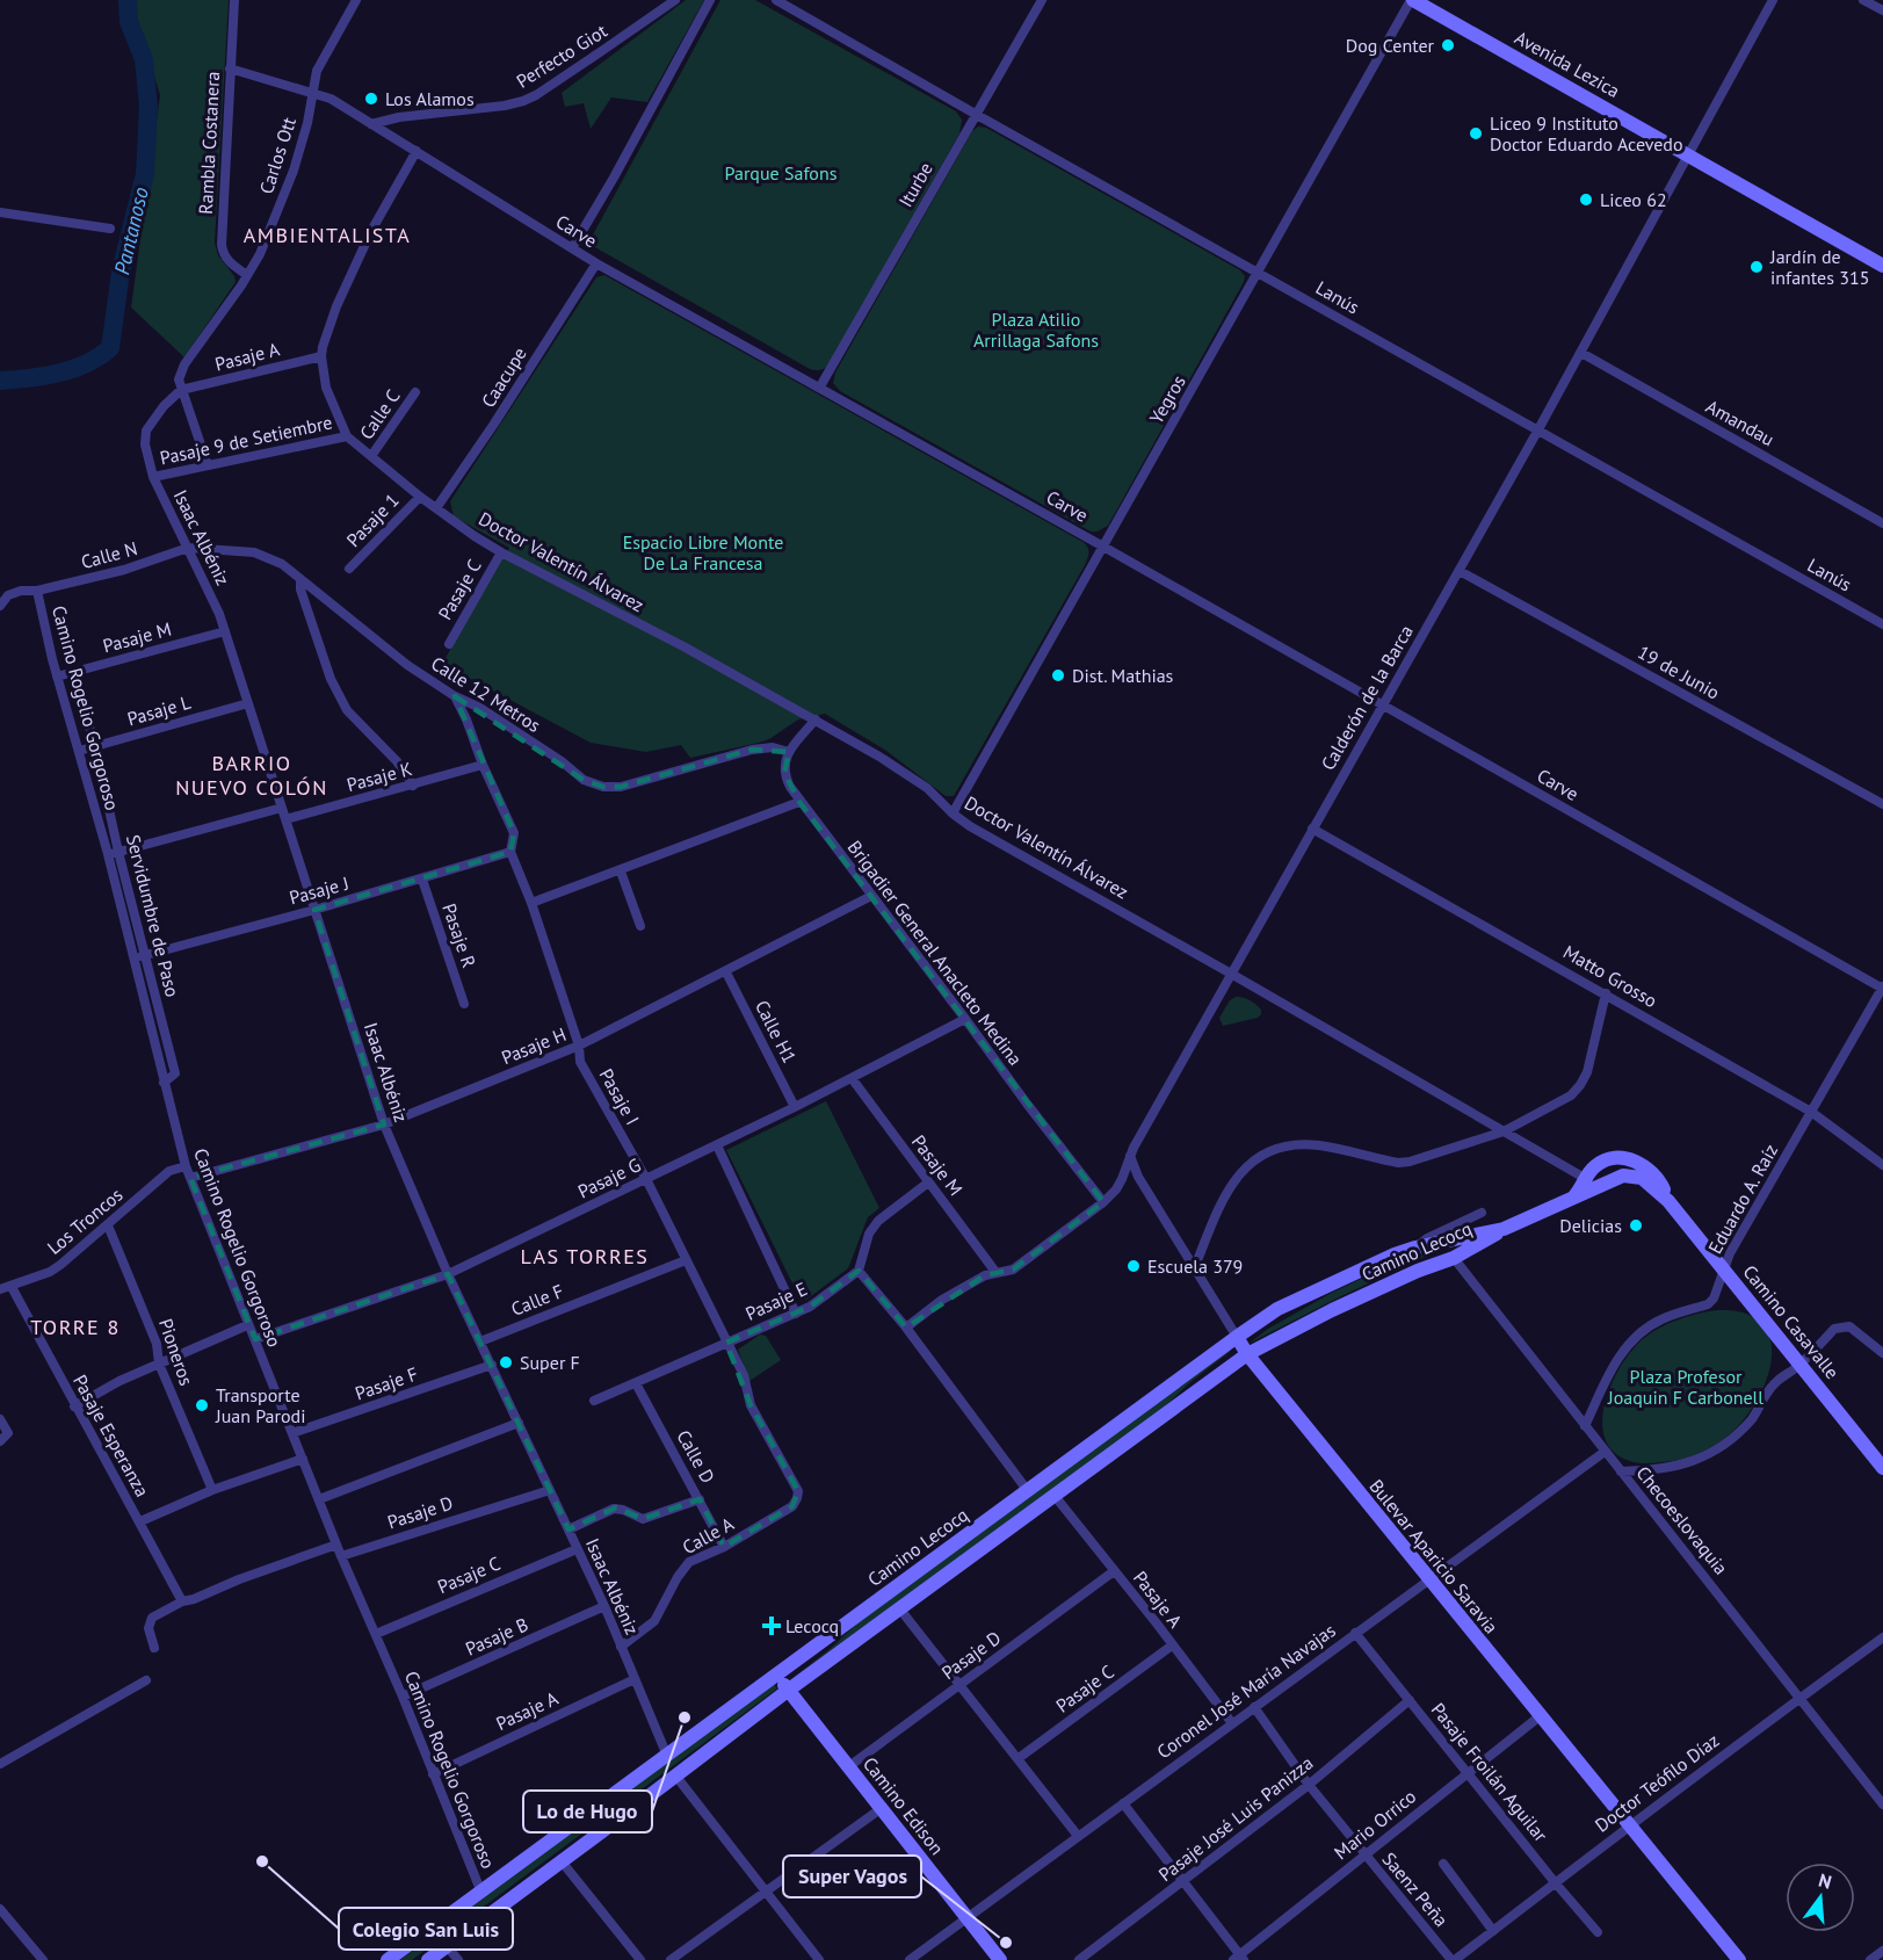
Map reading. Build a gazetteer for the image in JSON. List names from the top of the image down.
{
  "streets": {
    "street": [
      "Perfecto Giot",
      "Avenida Lezica",
      "Rambla Costanera",
      "Carlos Ott",
      "Iturbe",
      "Carve",
      "Lanús",
      "Pasaje A",
      "Caacupe",
      "Yegros",
      "Calle C",
      "Amandau",
      "Pasaje 9 de Setiembre",
      "Pasaje 1",
      "Isaac Albéniz",
      "Calle N",
      "Doctor Valentín Álvarez",
      "Pasaje C",
      "Pasaje M",
      "19 de Junio",
      "Calle 12 Metros",
      "Calderón de la Barca",
      "Camino Rogelio Gorgoroso",
      "Pasaje L",
      "Pasaje K",
      "Pasaje J",
      "Servidumbre de Paso",
      "Pasaje R",
      "Brigadier General Anacleto Medina",
      "Matto Grosso",
      "Calle H1",
      "Pasaje H",
      "Pasaje I",
      "Pasaje G",
      "Eduardo A. Raíz",
      "Los Troncos",
      "Camino Lecocq",
      "Calle F",
      "Pasaje E",
      "Camino Casavalle",
      "Pioneros",
      "Pasaje F",
      "Pasaje Esperanza",
      "Calle D",
      "Pasaje D",
      "Checoeslovaquia",
      "Calle A",
      "Bulevar Aparicio Saravia",
      "Pasaje B",
      "Coronel José María Navajas",
      "Pasaje Froilán Aguilar",
      "Doctor Teófilo Díaz",
      "Camino Edison",
      "Pasaje José Luis Panizza",
      "Mario Orrico",
      "Saenz Peña"
    ]
  },
  "crossings": [
    ["Perfecto Giot", "Carve"],
    ["Avenida Lezica", "Yegros"],
    ["Avenida Lezica", "Calderón de la Barca"],
    ["Rambla Costanera", "Carlos Ott"],
    ["Rambla Costanera", "Carve"],
    ["Carlos Ott", "Carve"],
    ["Carlos Ott", "Pasaje A"],
    ["Carlos Ott", "Isaac Albéniz"],
    ["Iturbe", "Carve"],
    ["Iturbe", "Lanús"],
    ["Carve", "Caacupe"],
    ["Carve", "Yegros"],
    ["Carve", "Calderón de la Barca"],
    ["Carve", "Eduardo A. Raíz"],
    ["Lanús", "Yegros"],
    ["Lanús", "Calderón de la Barca"],
    ["Pasaje A", "Isaac Albéniz"],
    ["Pasaje A", "Pasaje C"],
    ["Pasaje A", "Camino Rogelio Gorgoroso"],
    ["Pasaje A", "Camino Lecocq"],
    ["Pasaje A", "Pasaje D"],
    ["Pasaje A", "Coronel José María Navajas"],
    ["Caacupe", "Doctor Valentín Álvarez"],
    ["Yegros", "Doctor Valentín Álvarez"],
    ["Calle C", "Doctor Valentín Álvarez"],
    ["Amandau", "Calderón de la Barca"],
    ["Pasaje 9 de Setiembre", "Isaac Albéniz"],
    ["Pasaje 9 de Setiembre", "Doctor Valentín Álvarez"],
    ["Pasaje 1", "Doctor Valentín Álvarez"],
    ["Isaac Albéniz", "Calle N"],
    ["Isaac Albéniz", "Pasaje C"],
    ["Isaac Albéniz", "Pasaje M"],
    ["Isaac Albéniz", "Calle 12 Metros"],
    ["Isaac Albéniz", "Pasaje L"],
    ["Isaac Albéniz", "Pasaje K"],
    ["Isaac Albéniz", "Pasaje J"],
    ["Isaac Albéniz", "Pasaje H"],
    ["Isaac Albéniz", "Pasaje G"],
    ["Isaac Albéniz", "Camino Lecocq"],
    ["Isaac Albéniz", "Calle F"],
    ["Isaac Albéniz", "Pasaje F"],
    ["Isaac Albéniz", "Pasaje D"],
    ["Isaac Albéniz", "Calle A"],
    ["Isaac Albéniz", "Pasaje B"],
    ["Calle N", "Calle 12 Metros"],
    ["Calle N", "Camino Rogelio Gorgoroso"],
    ["Doctor Valentín Álvarez", "Pasaje C"],
    ["Doctor Valentín Álvarez", "Calderón de la Barca"],
    ["Doctor Valentín Álvarez", "Camino Lecocq"],
    ["Pasaje C", "Camino Rogelio Gorgoroso"],
    ["Pasaje M", "Calderón de la Barca"],
    ["Pasaje M", "Camino Rogelio Gorgoroso"],
    ["Pasaje M", "Servidumbre de Paso"],
    ["Pasaje M", "Pasaje G"],
    ["19 de Junio", "Calderón de la Barca"],
    ["Calle 12 Metros", "Brigadier General Anacleto Medina"],
    ["Calle 12 Metros", "Pasaje I"],
    ["Calderón de la Barca", "Brigadier General Anacleto Medina"],
    ["Calderón de la Barca", "Matto Grosso"],
    ["Calderón de la Barca", "Bulevar Aparicio Saravia"],
    ["Camino Rogelio Gorgoroso", "Pasaje L"],
    ["Camino Rogelio Gorgoroso", "Pasaje J"],
    ["Camino Rogelio Gorgoroso", "Servidumbre de Paso"],
    ["Camino Rogelio Gorgoroso", "Pasaje H"],
    ["Camino Rogelio Gorgoroso", "Pasaje G"],
    ["Camino Rogelio Gorgoroso", "Los Troncos"],
    ["Camino Rogelio Gorgoroso", "Camino Lecocq"],
    ["Camino Rogelio Gorgoroso", "Pasaje F"],
    ["Camino Rogelio Gorgoroso", "Pasaje D"],
    ["Camino Rogelio Gorgoroso", "Pasaje B"],
    ["Pasaje L", "Servidumbre de Paso"],
    ["Pasaje K", "Pasaje I"],
    ["Pasaje J", "Servidumbre de Paso"],
    ["Pasaje J", "Pasaje R"],
    ["Pasaje J", "Pasaje I"],
    ["Brigadier General Anacleto Medina", "Pasaje H"],
    ["Brigadier General Anacleto Medina", "Pasaje G"],
    ["Matto Grosso", "Eduardo A. Raíz"],
    ["Calle H1", "Pasaje H"],
    ["Calle H1", "Pasaje G"],
    ["Pasaje H", "Pasaje I"],
    ["Pasaje I", "Pasaje G"],
    ["Pasaje I", "Calle F"],
    ["Pasaje I", "Pasaje E"],
    ["Pasaje I", "Calle A"],
    ["Eduardo A. Raíz", "Camino Casavalle"],
    ["Eduardo A. Raíz", "Checoeslovaquia"],
    ["Los Troncos", "Pioneros"],
    ["Los Troncos", "Pasaje Esperanza"],
    ["Camino Lecocq", "Camino Casavalle"],
    ["Camino Lecocq", "Checoeslovaquia"],
    ["Camino Lecocq", "Bulevar Aparicio Saravia"],
    ["Camino Lecocq", "Camino Edison"],
    ["Pasaje E", "Calle D"],
    ["Calle D", "Calle A"],
    ["Pasaje D", "Camino Edison"],
    ["Checoeslovaquia", "Coronel José María Navajas"],
    ["Checoeslovaquia", "Doctor Teófilo Díaz"],
    ["Bulevar Aparicio Saravia", "Coronel José María Navajas"],
    ["Bulevar Aparicio Saravia", "Doctor Teófilo Díaz"],
    ["Bulevar Aparicio Saravia", "Mario Orrico"],
    ["Coronel José María Navajas", "Pasaje Froilán Aguilar"],
    ["Coronel José María Navajas", "Camino Edison"],
    ["Coronel José María Navajas", "Saenz Peña"],
    ["Pasaje Froilán Aguilar", "Doctor Teófilo Díaz"],
    ["Pasaje Froilán Aguilar", "Pasaje José Luis Panizza"],
    ["Pasaje Froilán Aguilar", "Mario Orrico"],
    ["Doctor Teófilo Díaz", "Saenz Peña"],
    ["Pasaje José Luis Panizza", "Saenz Peña"],
    ["Mario Orrico", "Saenz Peña"]
  ],
  "districts": [
    "AMBIENTALISTA",
    "BARRIO NUEVO COLÓN",
    "LAS TORRES",
    "TORRE 8"
  ],
  "water": ["Pantanoso"],
  "parks": [
    "Parque Safons",
    "Plaza Atilio Arrillaga Safons",
    "Espacio Libre Monte De La Francesa",
    "Plaza Profesor Joaquin F Carbonell"
  ],
  "places": {
    "other": [
      "Dog Center",
      "Los Alamos",
      "Liceo 9 Instituto Doctor Eduardo Acevedo",
      "Liceo 62",
      "Jardín de infantes 315",
      "Dist. Mathias",
      "Delicias",
      "Escuela 379",
      "Super F",
      "Transporte Juan Parodi",
      "Lo de Hugo",
      "Colegio San Luis",
      "Super Vagos"
    ],
    "health": ["Lecocq"]
  },
  "north": "top"
}
